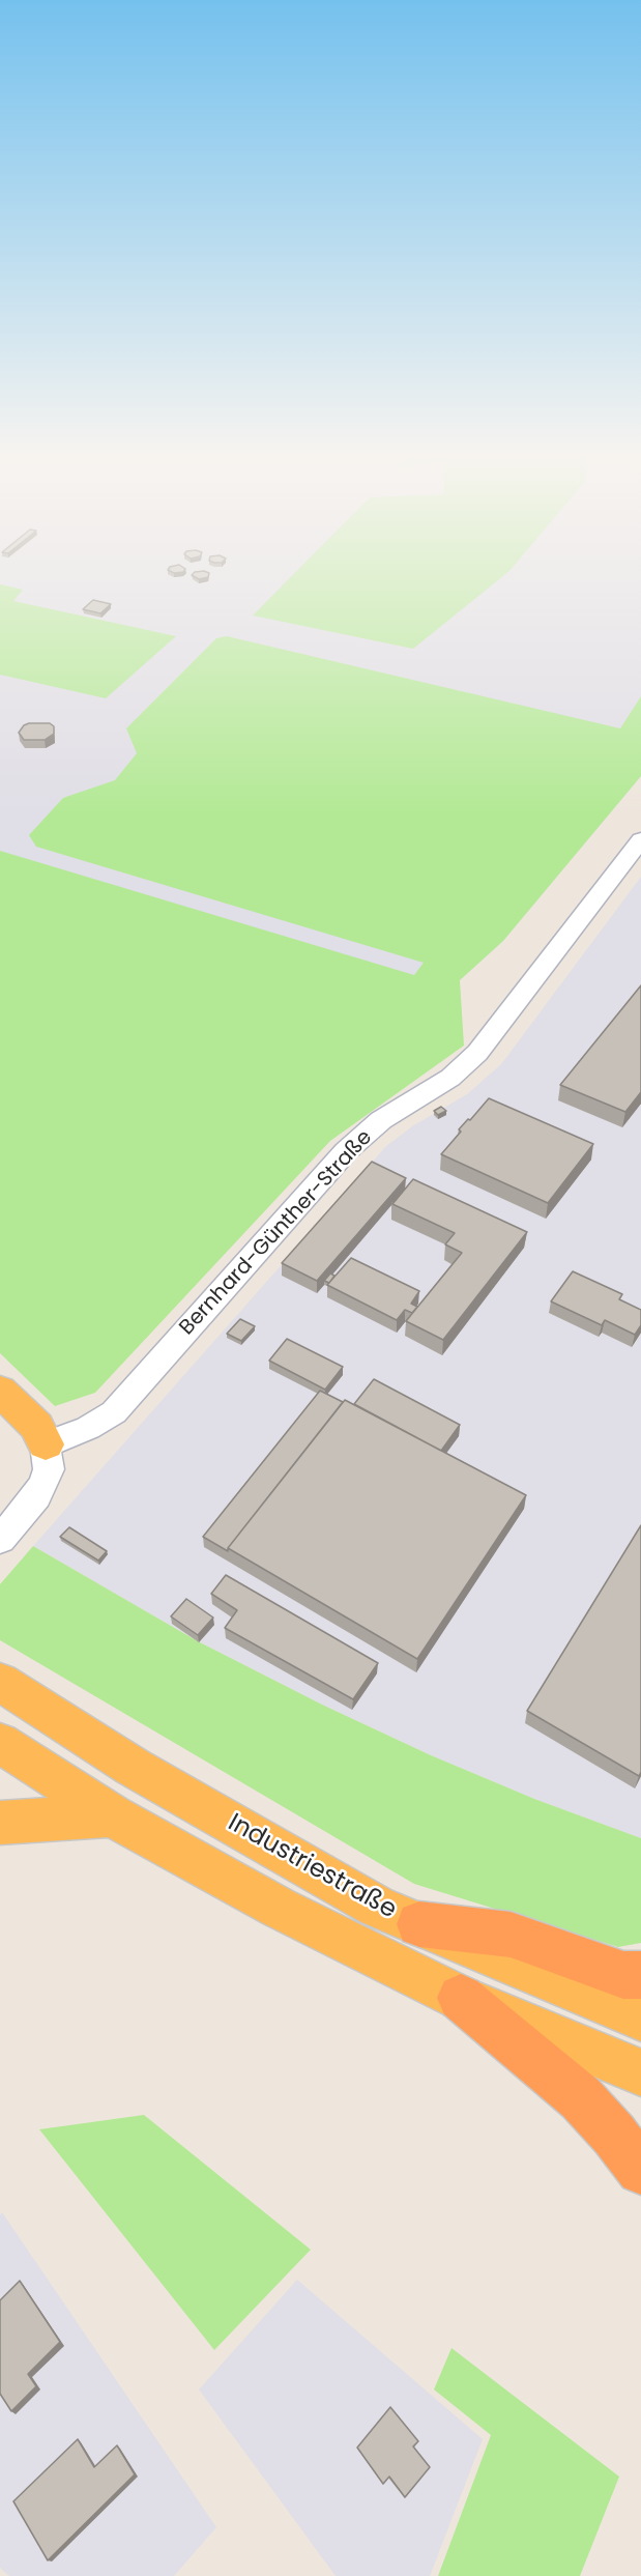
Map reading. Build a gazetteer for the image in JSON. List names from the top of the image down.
{
  "streets": {
    "highway": ["Industriestraße"],
    "street": ["Bernhard-Günther-Straße"]
  }
}
